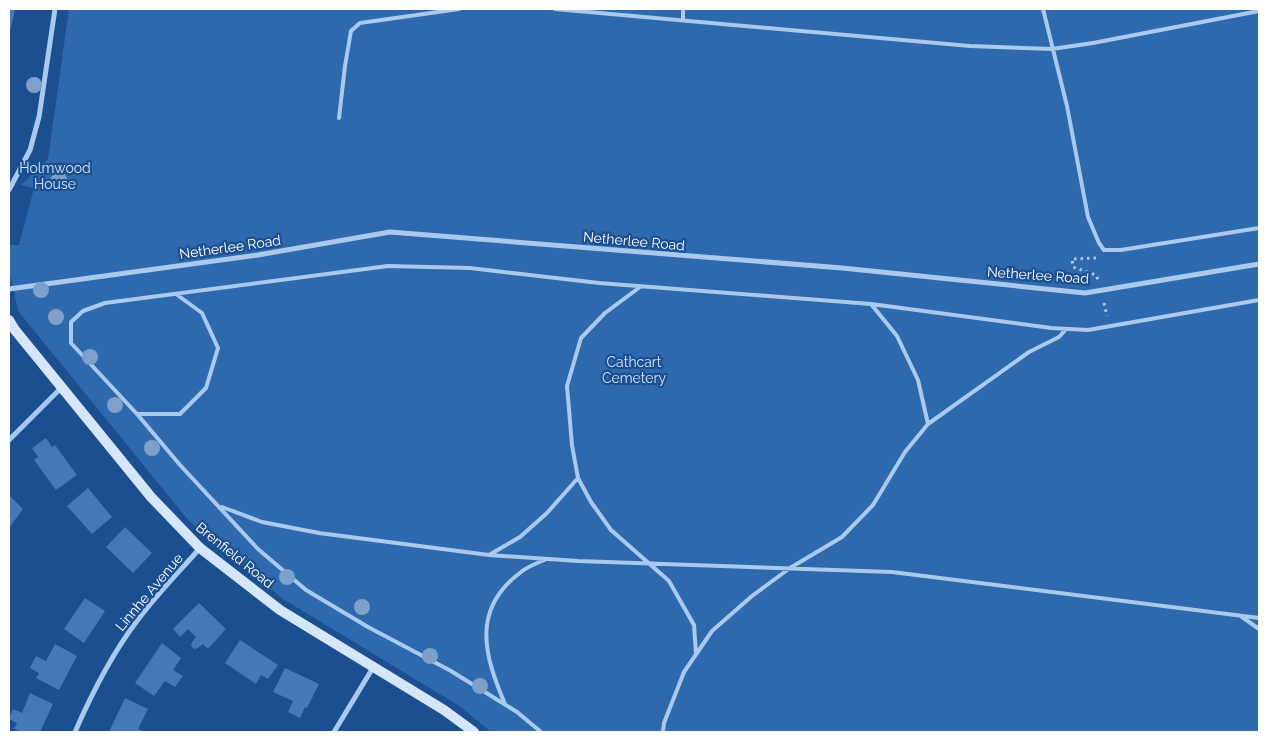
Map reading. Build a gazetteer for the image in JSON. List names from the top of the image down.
{
  "streets": {
    "street": ["Netherlee Road", "Brenfield Road", "Linnhe Avenue"]
  },
  "crossings": [
    ["Brenfield Road", "Linnhe Avenue"]
  ],
  "parks": ["Holmwood House", "Cathcart Cemetery"]
}
